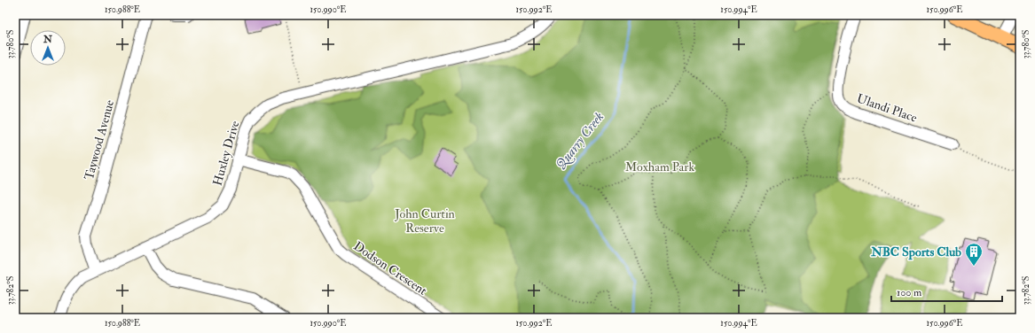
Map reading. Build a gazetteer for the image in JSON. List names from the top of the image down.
{
  "streets": {
    "street": [
      "Ulandi Place",
      "Taywood Avenue",
      "Huxley Drive",
      "Dodson Crescent"
    ]
  },
  "crossings": [
    ["Taywood Avenue", "Huxley Drive"],
    ["Huxley Drive", "Dodson Crescent"]
  ],
  "water": ["Quarry Creek"],
  "parks": ["Moxham Park", "John Curtin Reserve"],
  "places": {
    "building": ["NBC Sports Club"]
  },
  "scale_bar": "100 m",
  "north": "top",
  "coordinates": [
    "150.988°E",
    "150.990°E",
    "150.992°E",
    "150.994°E",
    "150.996°E",
    "33.780°S",
    "33.782°S"
  ]
}
